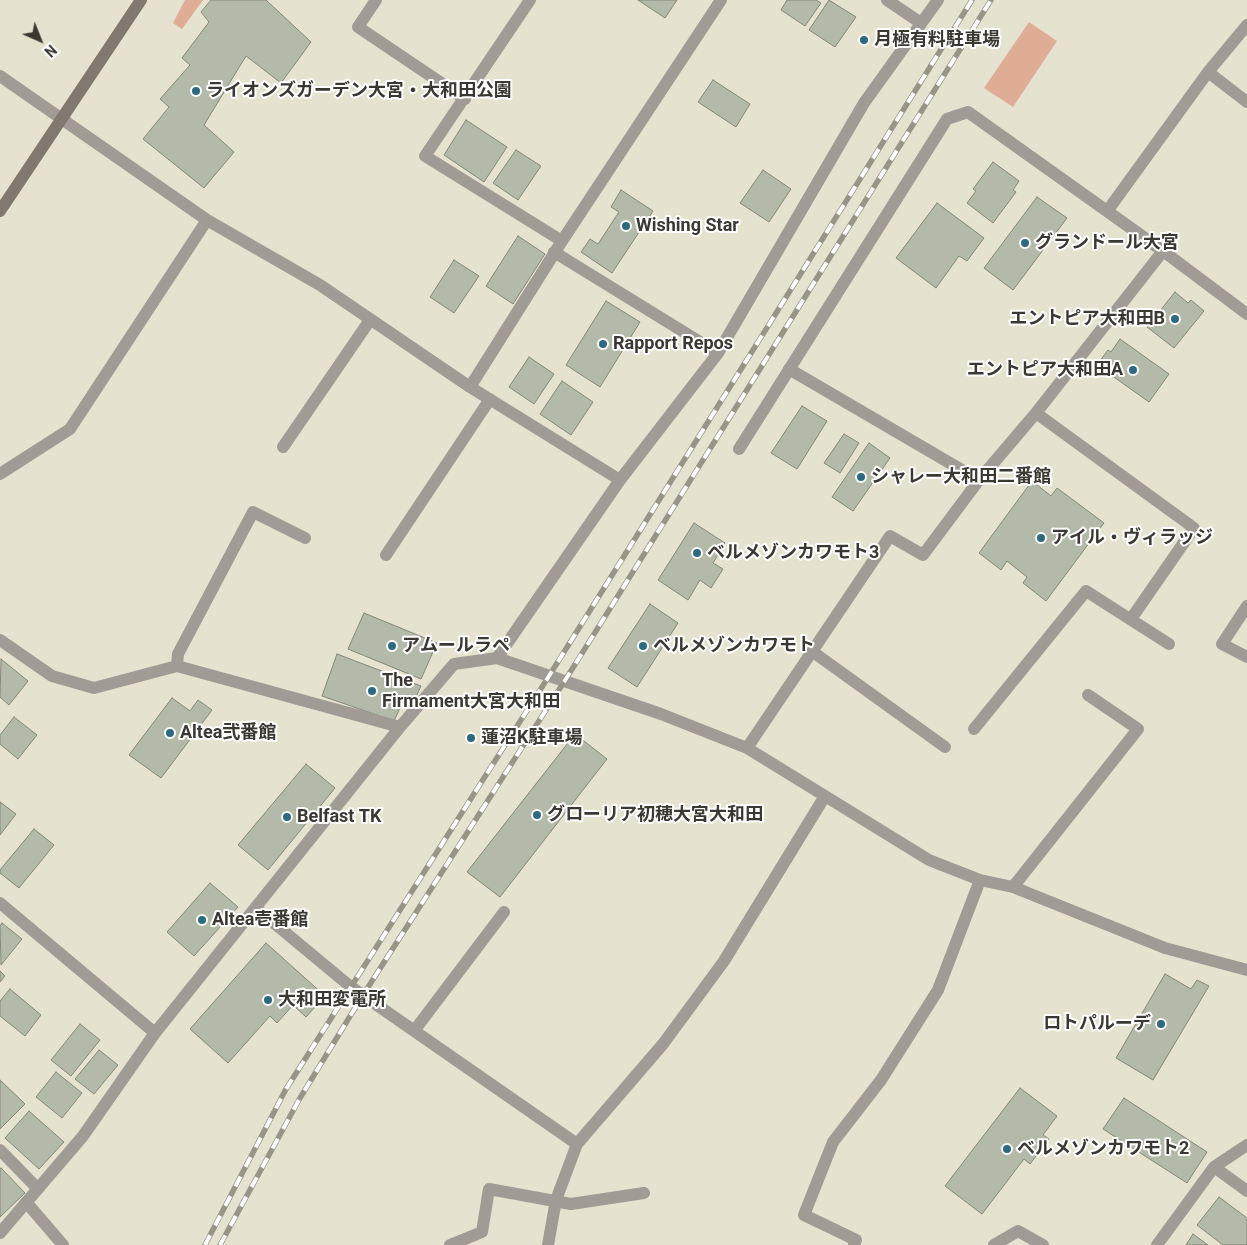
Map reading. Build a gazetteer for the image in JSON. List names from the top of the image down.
{
  "places": [
    "月極有料駐車場",
    "ライオンズガーデン大宮・大和田公園",
    "Wishing Star",
    "グランドール大宮",
    "エントピア大和田B",
    "Rapport Repos",
    "エントピア大和田A",
    "シャレー大和田二番館",
    "アイル・ヴィラッジ",
    "ベルメゾンカワモト3",
    "アムールラペ",
    "ベルメゾンカワモト",
    "The Firmament大宮大和田",
    "Altea弐番館",
    "蓮沼K駐車場",
    "グローリア初穂大宮大和田",
    "Belfast TK",
    "Altea壱番館",
    "大和田変電所",
    "ロトパルーデ",
    "ベルメゾンカワモト2"
  ],
  "north": "bottom right"
}
